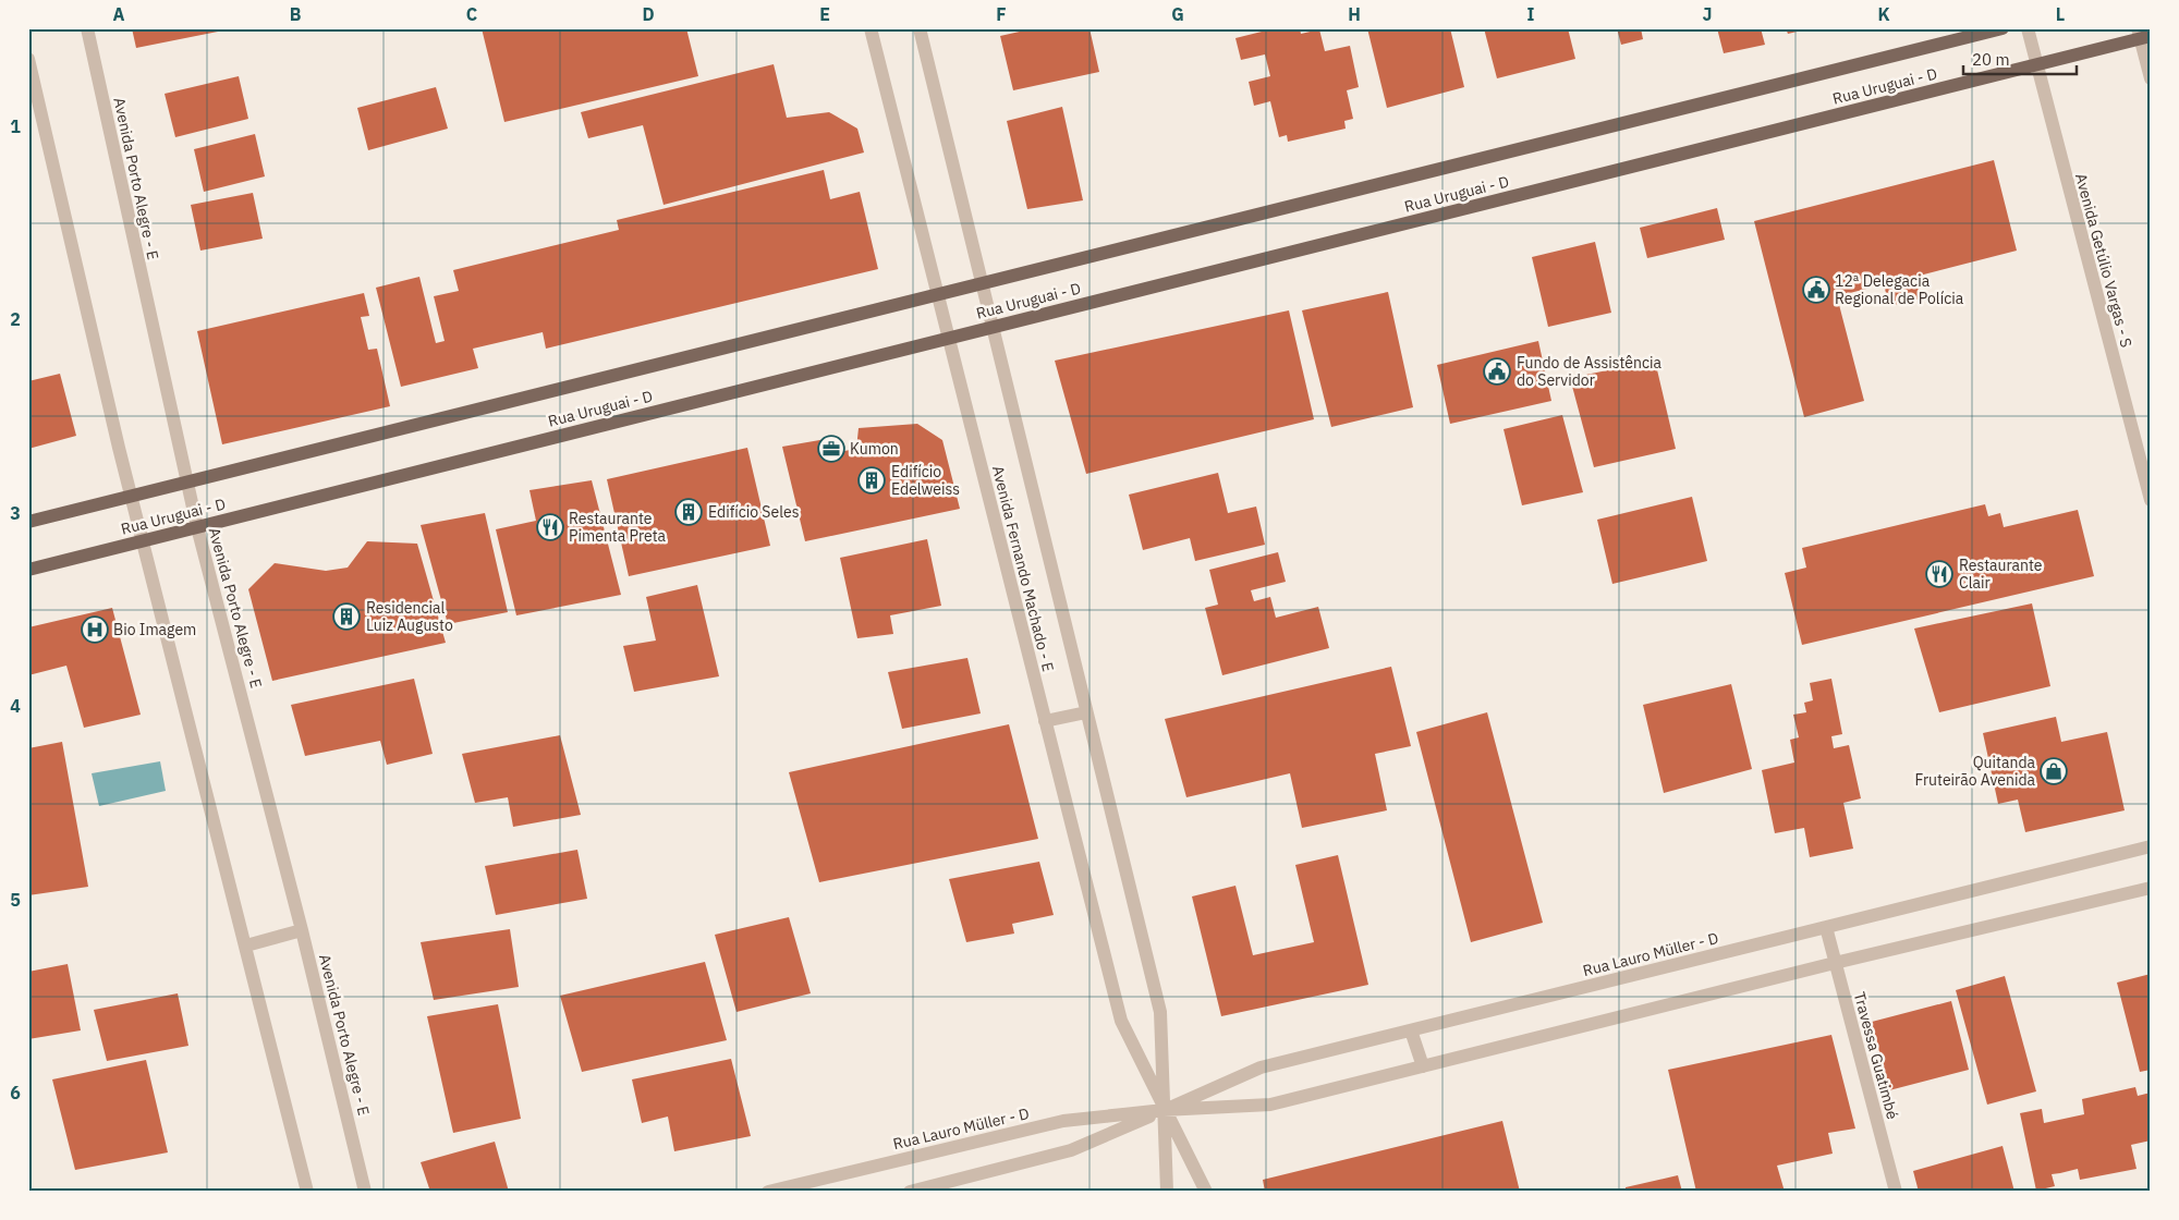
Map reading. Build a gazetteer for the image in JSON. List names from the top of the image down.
{
  "streets": {
    "main road": ["Rua Uruguai - D"],
    "street": [
      "Avenida Porto Alegre - E",
      "Avenida Getúlio Vargas - S",
      "Avenida Fernando Machado - E",
      "Rua Lauro Müller - D",
      "Travessa Guatimbé"
    ]
  },
  "crossings": [
    ["Rua Uruguai - D", "Avenida Porto Alegre - E"],
    ["Rua Uruguai - D", "Avenida Getúlio Vargas - S"],
    ["Rua Uruguai - D", "Avenida Fernando Machado - E"],
    ["Avenida Fernando Machado - E", "Rua Lauro Müller - D"],
    ["Rua Lauro Müller - D", "Travessa Guatimbé"]
  ],
  "places": {
    "public building": ["12ª Delegacia Regional de Polícia", "Fundo de Assistência do Servidor"],
    "office": ["Kumon"],
    "building": ["Edifício Edelweiss", "Edifício Seles", "Residencial Luiz Augusto"],
    "restaurant": ["Restaurante Pimenta Preta", "Restaurante Clair"],
    "hospital": ["Bio Imagem"],
    "shop": ["Quitanda Fruteirão Avenida"]
  },
  "scale_bar": "20 m",
  "grid": {
    "columns": [
      "A",
      "B",
      "C",
      "D",
      "E",
      "F",
      "G",
      "H",
      "I",
      "J",
      "K",
      "L"
    ],
    "rows": [
      "1",
      "2",
      "3",
      "4",
      "5",
      "6"
    ]
  }
}
